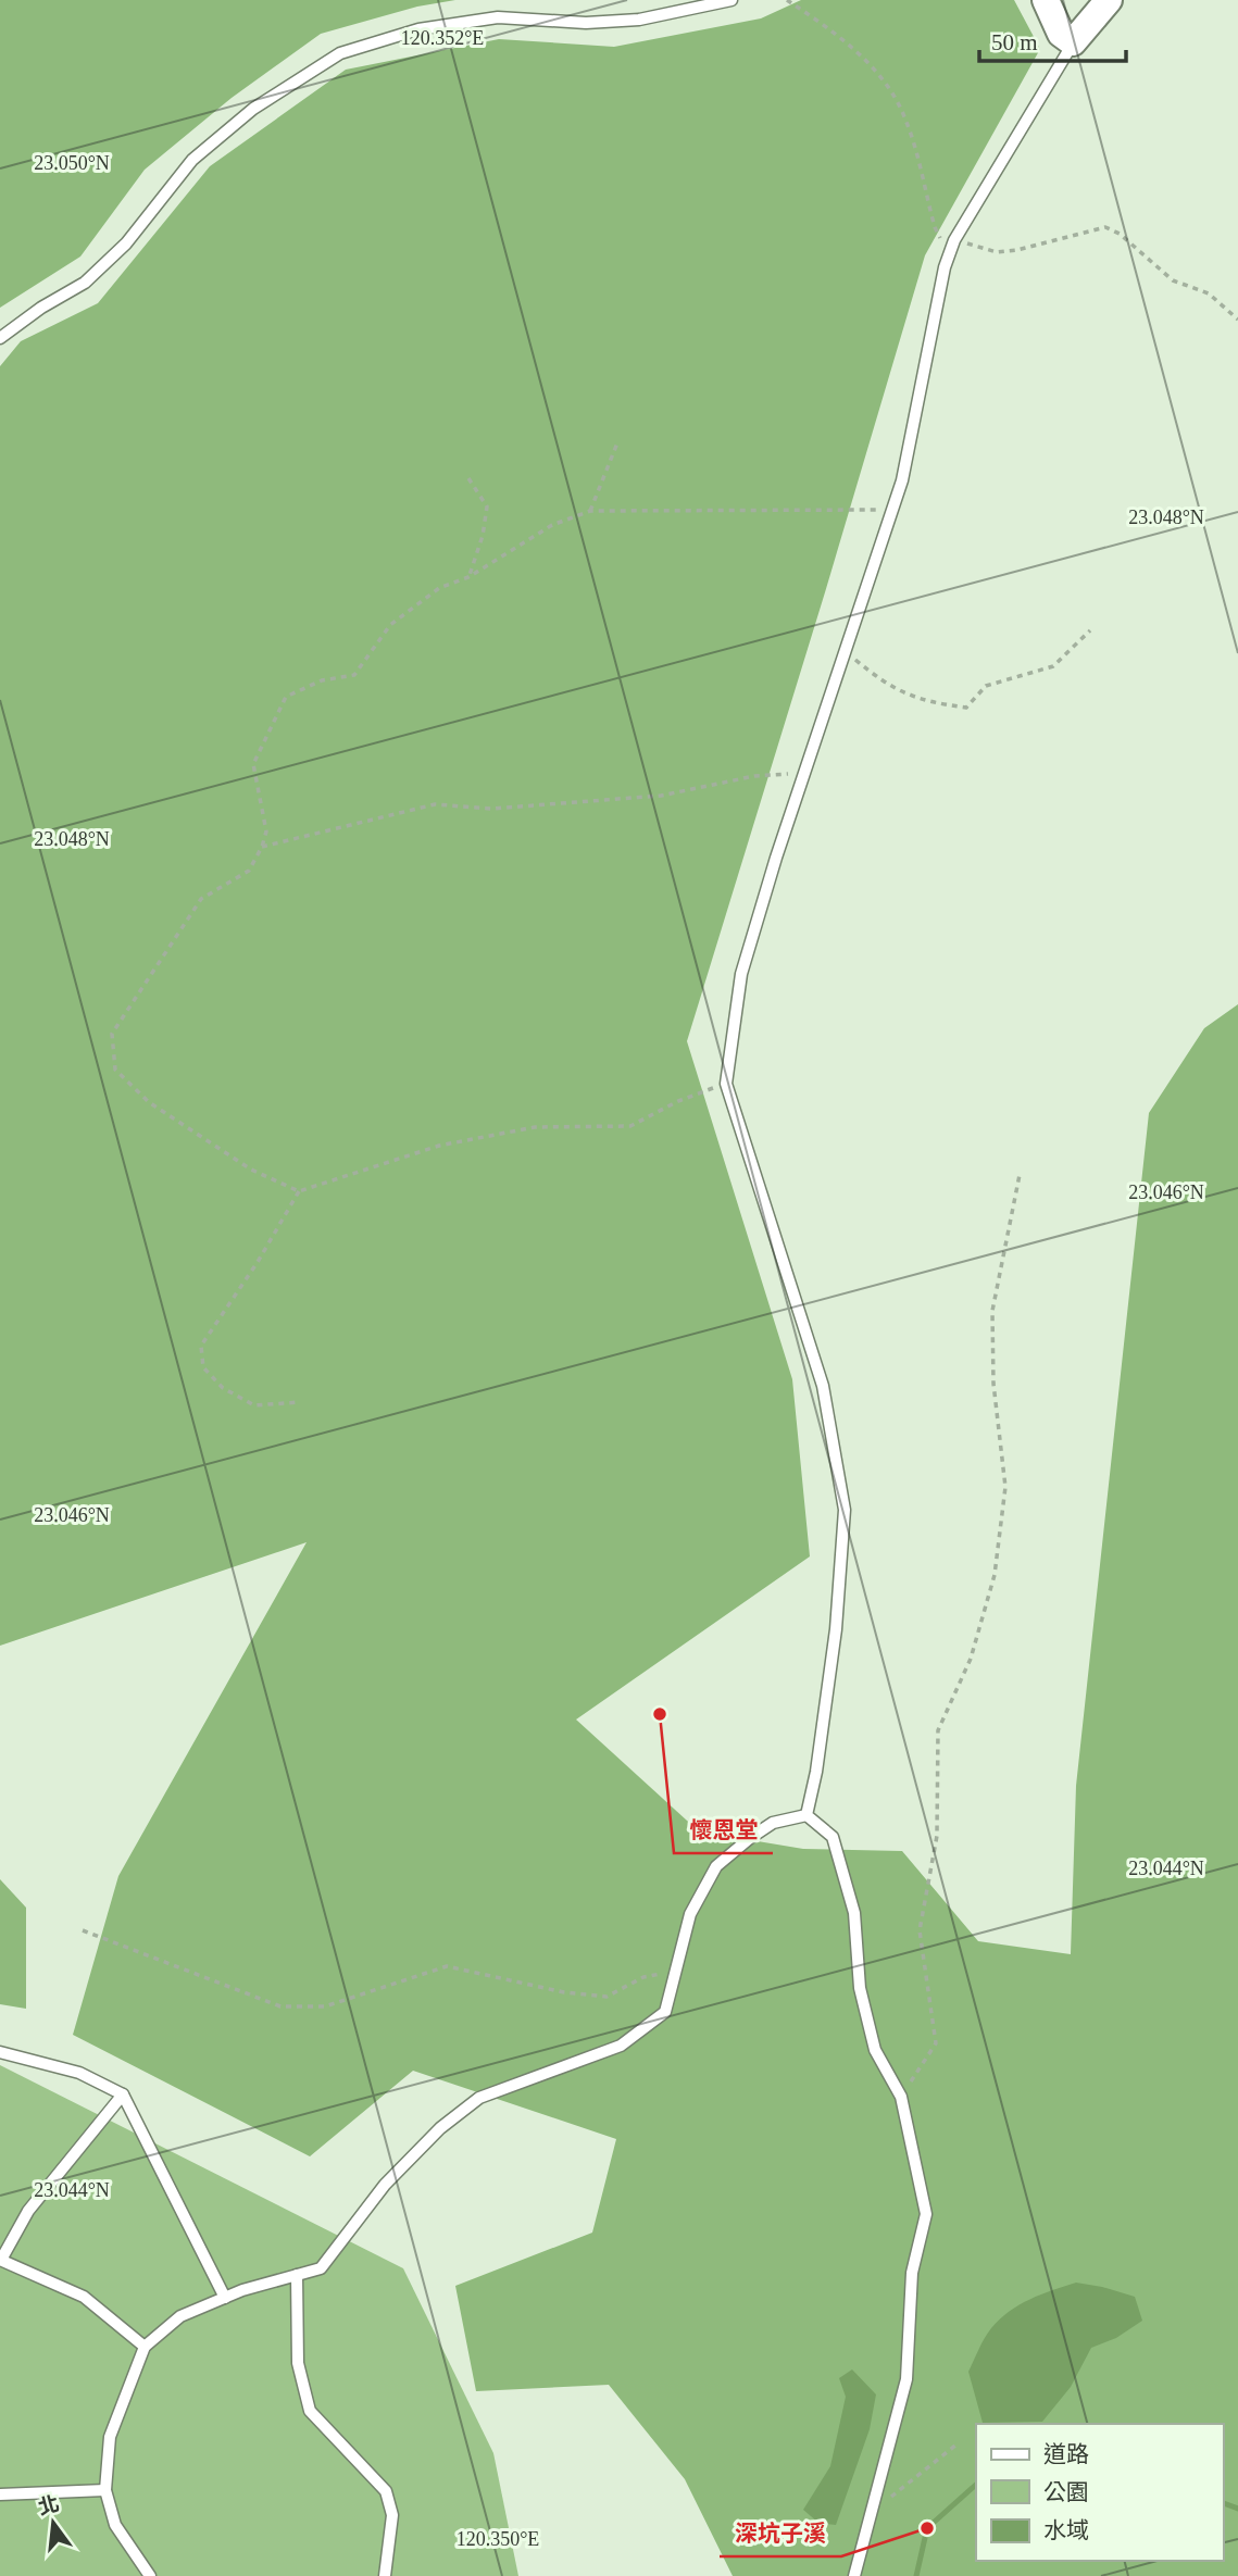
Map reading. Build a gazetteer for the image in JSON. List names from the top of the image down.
{
  "places": ["懷恩堂", "深坑子溪"],
  "legend": ["道路", "公園", "水域"],
  "scale_bar": "50 m",
  "north": "top",
  "coordinates": [
    "120.352°E",
    "23.050°N",
    "23.048°N",
    "23.046°N",
    "23.044°N",
    "120.350°E"
  ]
}
